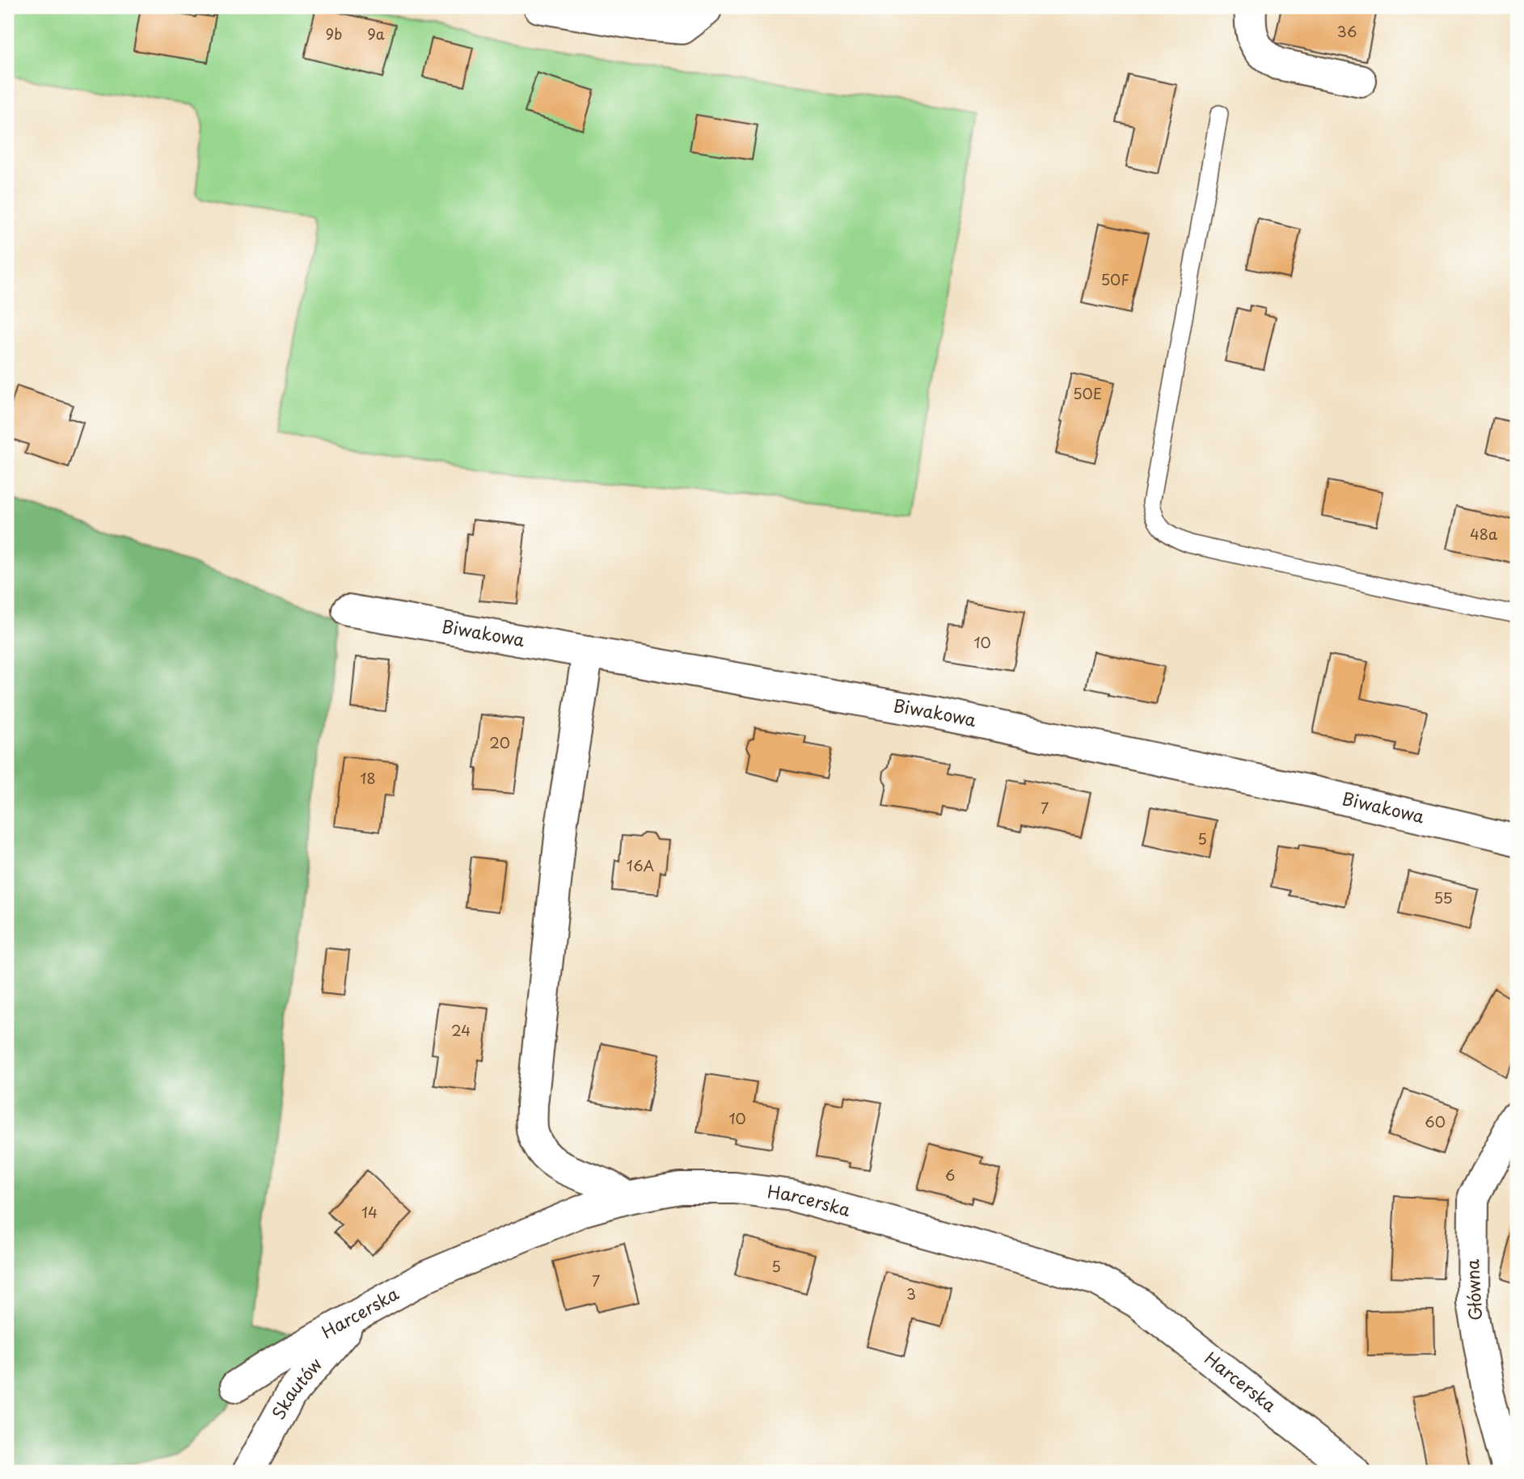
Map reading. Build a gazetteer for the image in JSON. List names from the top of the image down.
{
  "streets": {
    "street": [
      "Biwakowa",
      "Harcerska",
      "Główna",
      "Skautów"
    ]
  },
  "crossings": [
    ["Harcerska", "Skautów"]
  ],
  "house_numbers": [
    "36",
    "9b",
    "9a",
    "50F",
    "50E",
    "48a",
    "10",
    "20",
    "18",
    "7",
    "5",
    "16A",
    "55",
    "24",
    "10",
    "60",
    "6",
    "14",
    "5",
    "7",
    "3"
  ]
}
